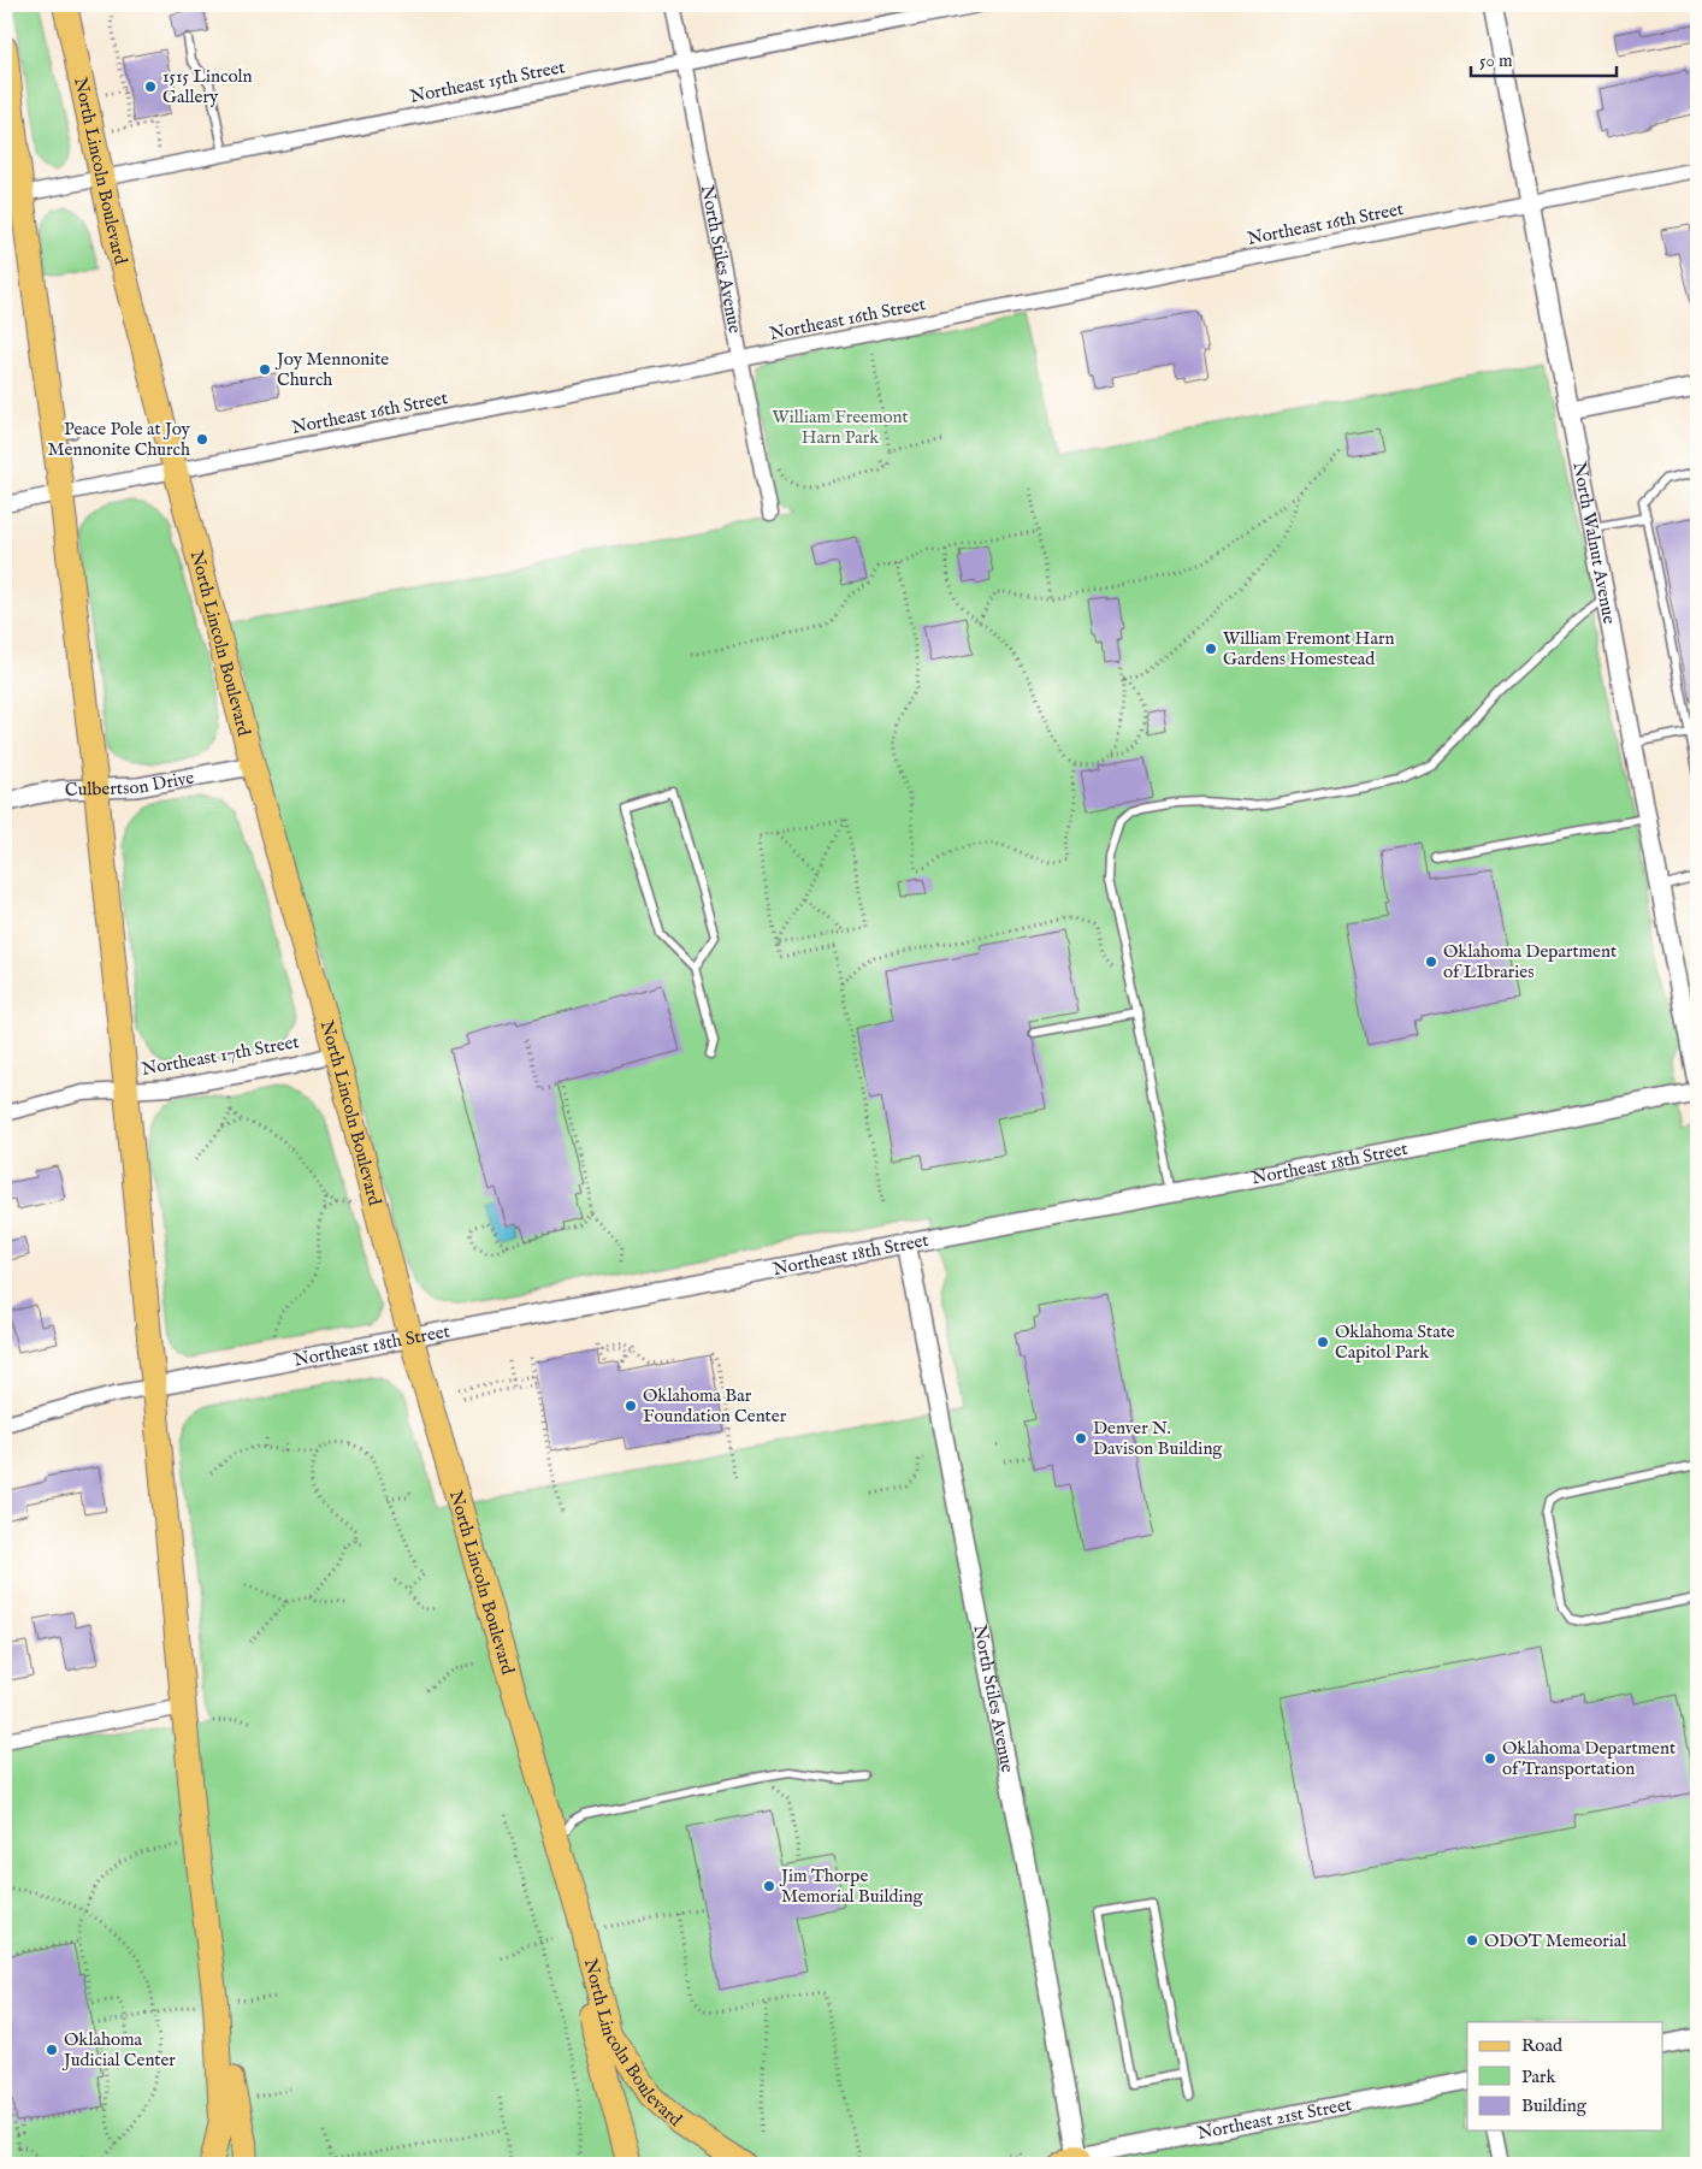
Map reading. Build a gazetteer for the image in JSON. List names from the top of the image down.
{
  "streets": {
    "main road": ["North Lincoln Boulevard"],
    "street": [
      "Northeast 15th Street",
      "Northeast 16th Street",
      "North Stiles Avenue",
      "North Walnut Avenue",
      "Culbertson Drive",
      "Northeast 17th Street",
      "Northeast 18th Street",
      "Northeast 21st Street"
    ]
  },
  "crossings": [
    ["Northeast 15th Street", "North Lincoln Boulevard"],
    ["Northeast 15th Street", "North Stiles Avenue"],
    ["North Lincoln Boulevard", "Northeast 16th Street"],
    ["North Lincoln Boulevard", "Culbertson Drive"],
    ["North Lincoln Boulevard", "Northeast 17th Street"],
    ["North Lincoln Boulevard", "Northeast 18th Street"],
    ["Northeast 16th Street", "North Stiles Avenue"],
    ["Northeast 16th Street", "North Walnut Avenue"],
    ["North Stiles Avenue", "Northeast 18th Street"],
    ["North Stiles Avenue", "Northeast 21st Street"]
  ],
  "parks": ["William Freemont Harn Park"],
  "places": [
    "1515 Lincoln Gallery",
    "Joy Mennonite Church",
    "Peace Pole at Joy Mennonite Church",
    "William Fremont Harn Gardens Homestead",
    "Oklahoma Department of LIbraries",
    "Oklahoma State Capitol Park",
    "Oklahoma Bar Foundation Center",
    "Denver N. Davison Building",
    "Oklahoma Department of Transportation",
    "Jim Thorpe Memorial Building",
    "ODOT Memeorial",
    "Oklahoma Judicial Center"
  ],
  "legend": ["Road", "Park", "Building"],
  "scale_bar": "50 m"
}
